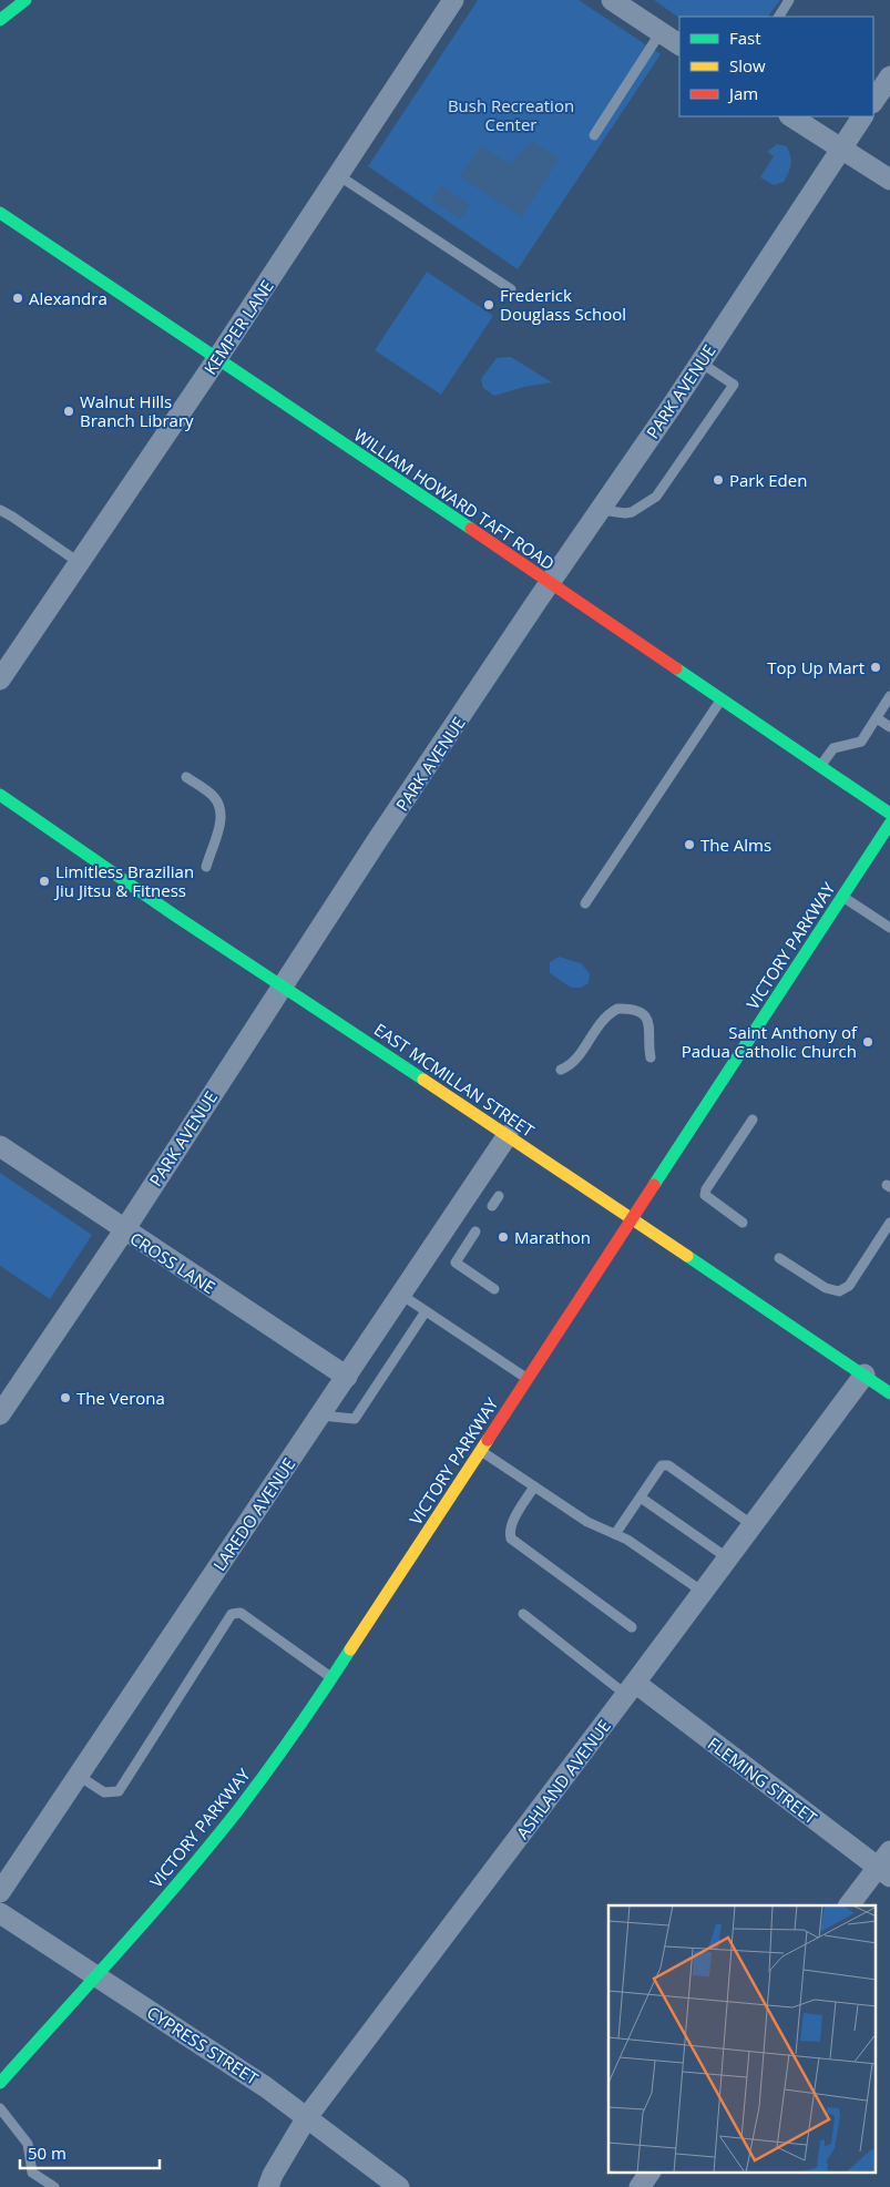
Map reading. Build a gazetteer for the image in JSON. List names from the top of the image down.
{
  "streets": {
    "street": [
      "KEMPER LANE",
      "PARK AVENUE",
      "WILLIAM HOWARD TAFT ROAD",
      "VICTORY PARKWAY",
      "EAST MCMILLAN STREET",
      "CROSS LANE",
      "LAREDO AVENUE",
      "ASHLAND AVENUE",
      "FLEMING STREET",
      "CYPRESS STREET"
    ]
  },
  "crossings": [
    ["KEMPER LANE", "WILLIAM HOWARD TAFT ROAD"],
    ["PARK AVENUE", "WILLIAM HOWARD TAFT ROAD"],
    ["PARK AVENUE", "EAST MCMILLAN STREET"],
    ["PARK AVENUE", "CROSS LANE"],
    ["VICTORY PARKWAY", "EAST MCMILLAN STREET"],
    ["VICTORY PARKWAY", "CYPRESS STREET"],
    ["EAST MCMILLAN STREET", "LAREDO AVENUE"],
    ["EAST MCMILLAN STREET", "ASHLAND AVENUE"],
    ["CROSS LANE", "LAREDO AVENUE"],
    ["ASHLAND AVENUE", "FLEMING STREET"],
    ["ASHLAND AVENUE", "CYPRESS STREET"]
  ],
  "parks": ["Bush Recreation Center"],
  "places": [
    "Alexandra",
    "Frederick Douglass School",
    "Walnut Hills Branch Library",
    "Park Eden",
    "Top Up Mart",
    "The Alms",
    "Limitless Brazilian Jiu Jitsu & Fitness",
    "Saint Anthony of Padua Catholic Church",
    "Marathon",
    "The Verona"
  ],
  "legend": ["Fast", "Slow", "Jam"],
  "scale_bar": "50 m"
}
